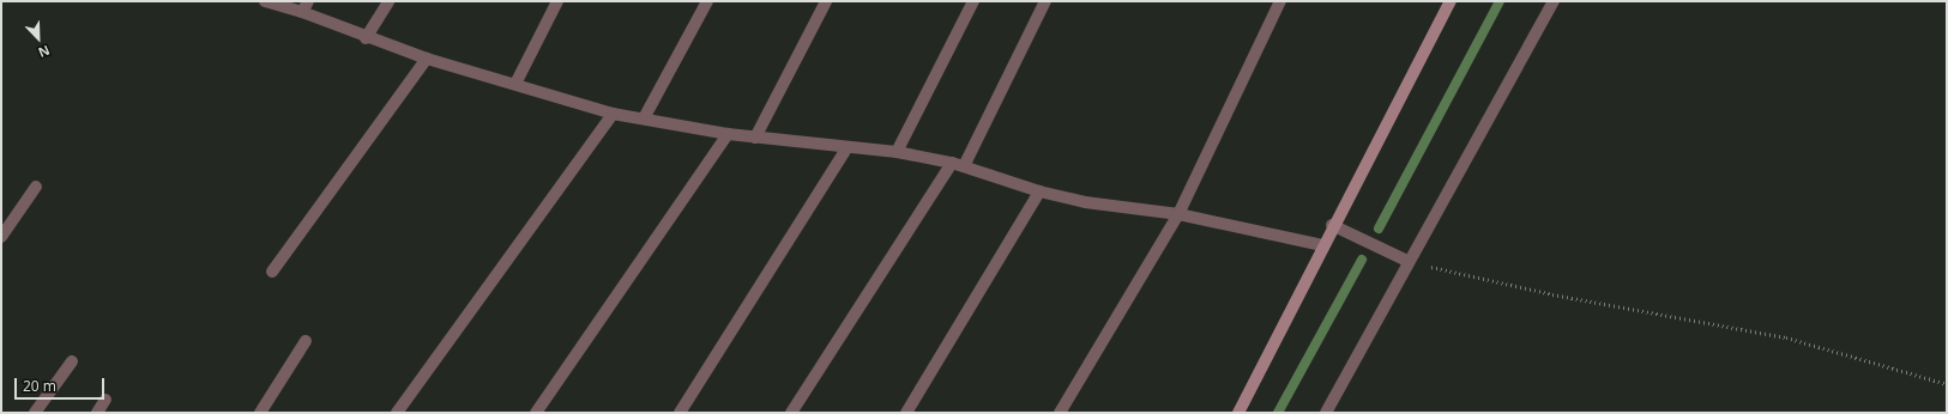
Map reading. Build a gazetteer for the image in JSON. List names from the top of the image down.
{
  "scale_bar": "20 m",
  "north": "bottom right"
}
